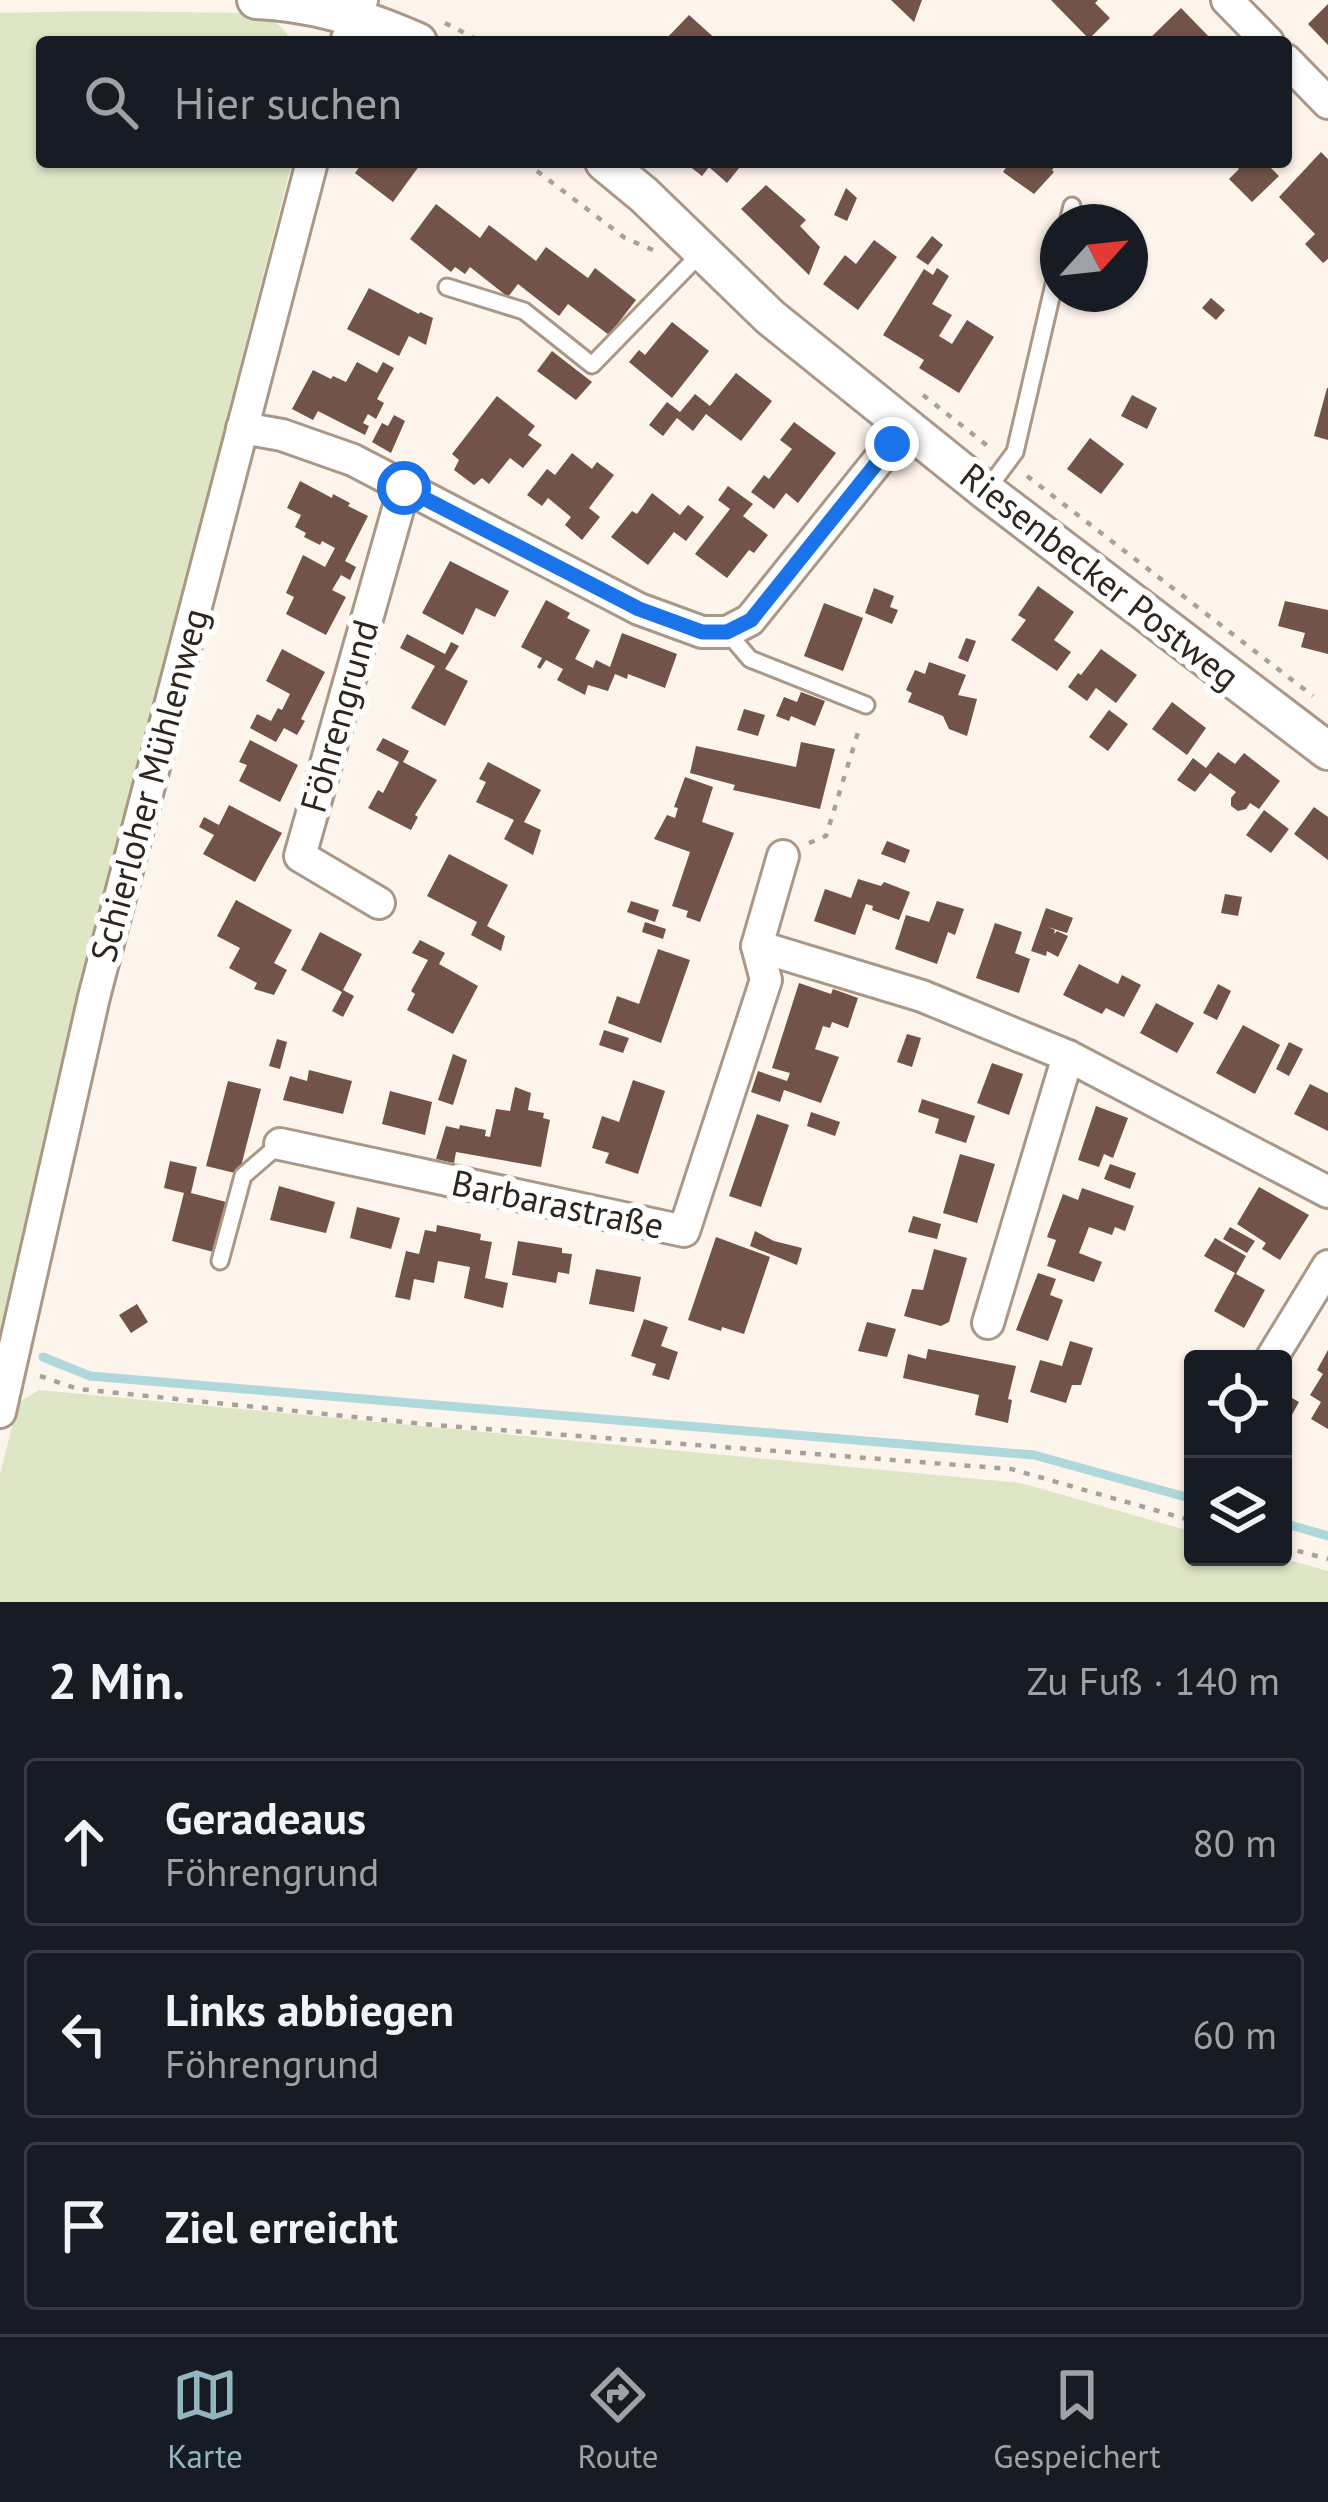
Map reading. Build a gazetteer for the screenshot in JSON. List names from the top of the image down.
{
  "streets": {
    "street": [
      "Riesenbecker Postweg",
      "Föhrengrund",
      "Schierloher Mühlenweg",
      "Barbarastraße"
    ]
  },
  "north": "top right",
  "page": {
    "search": "Hier suchen",
    "heading": ["2 Min.", "Zu Fuß · 140 m"],
    "list": [
      ["Geradeaus", "Föhrengrund", "80 m"],
      ["Links abbiegen", "Föhrengrund", "60 m"],
      "Ziel erreicht"
    ],
    "nav": ["Karte", "Route", "Gespeichert"]
  }
}
